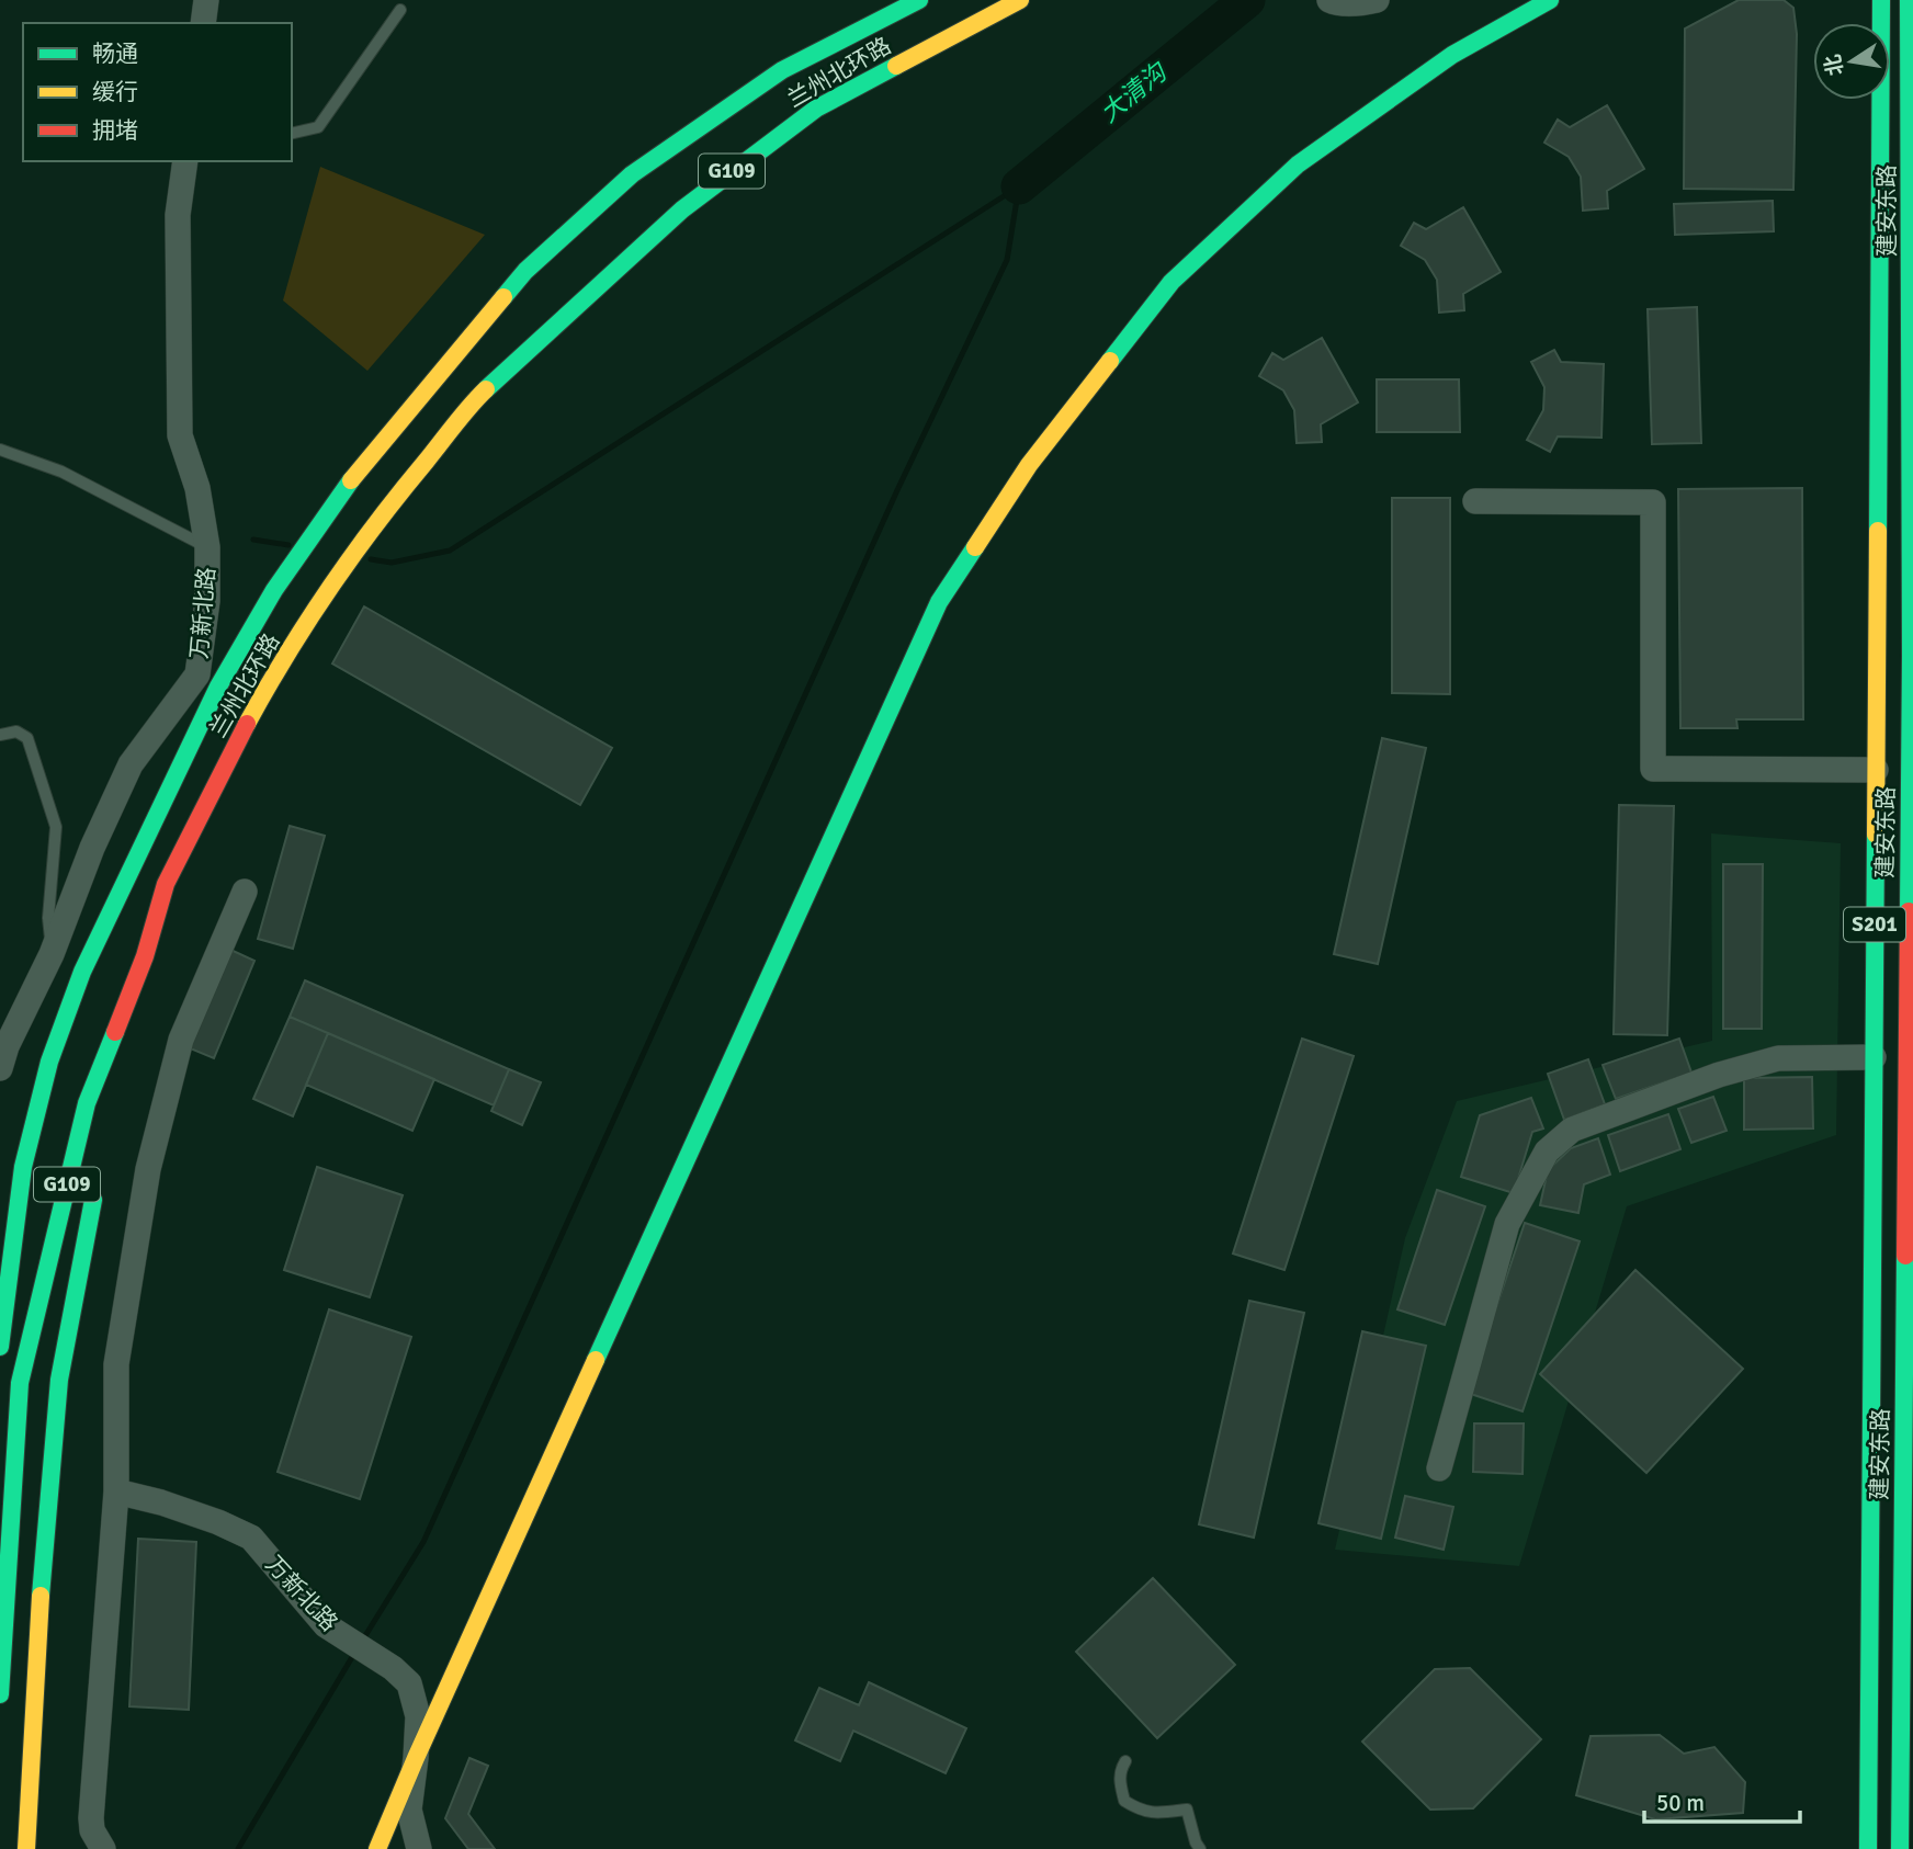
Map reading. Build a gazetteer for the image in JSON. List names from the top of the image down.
{
  "streets": {
    "main road": [
      "兰州北环路",
      "G109",
      "建安东路",
      "S201"
    ],
    "street": ["万新北路"]
  },
  "water": ["大清沟"],
  "legend": ["畅通", "缓行", "拥堵"],
  "scale_bar": "50 m",
  "north": "left"
}
